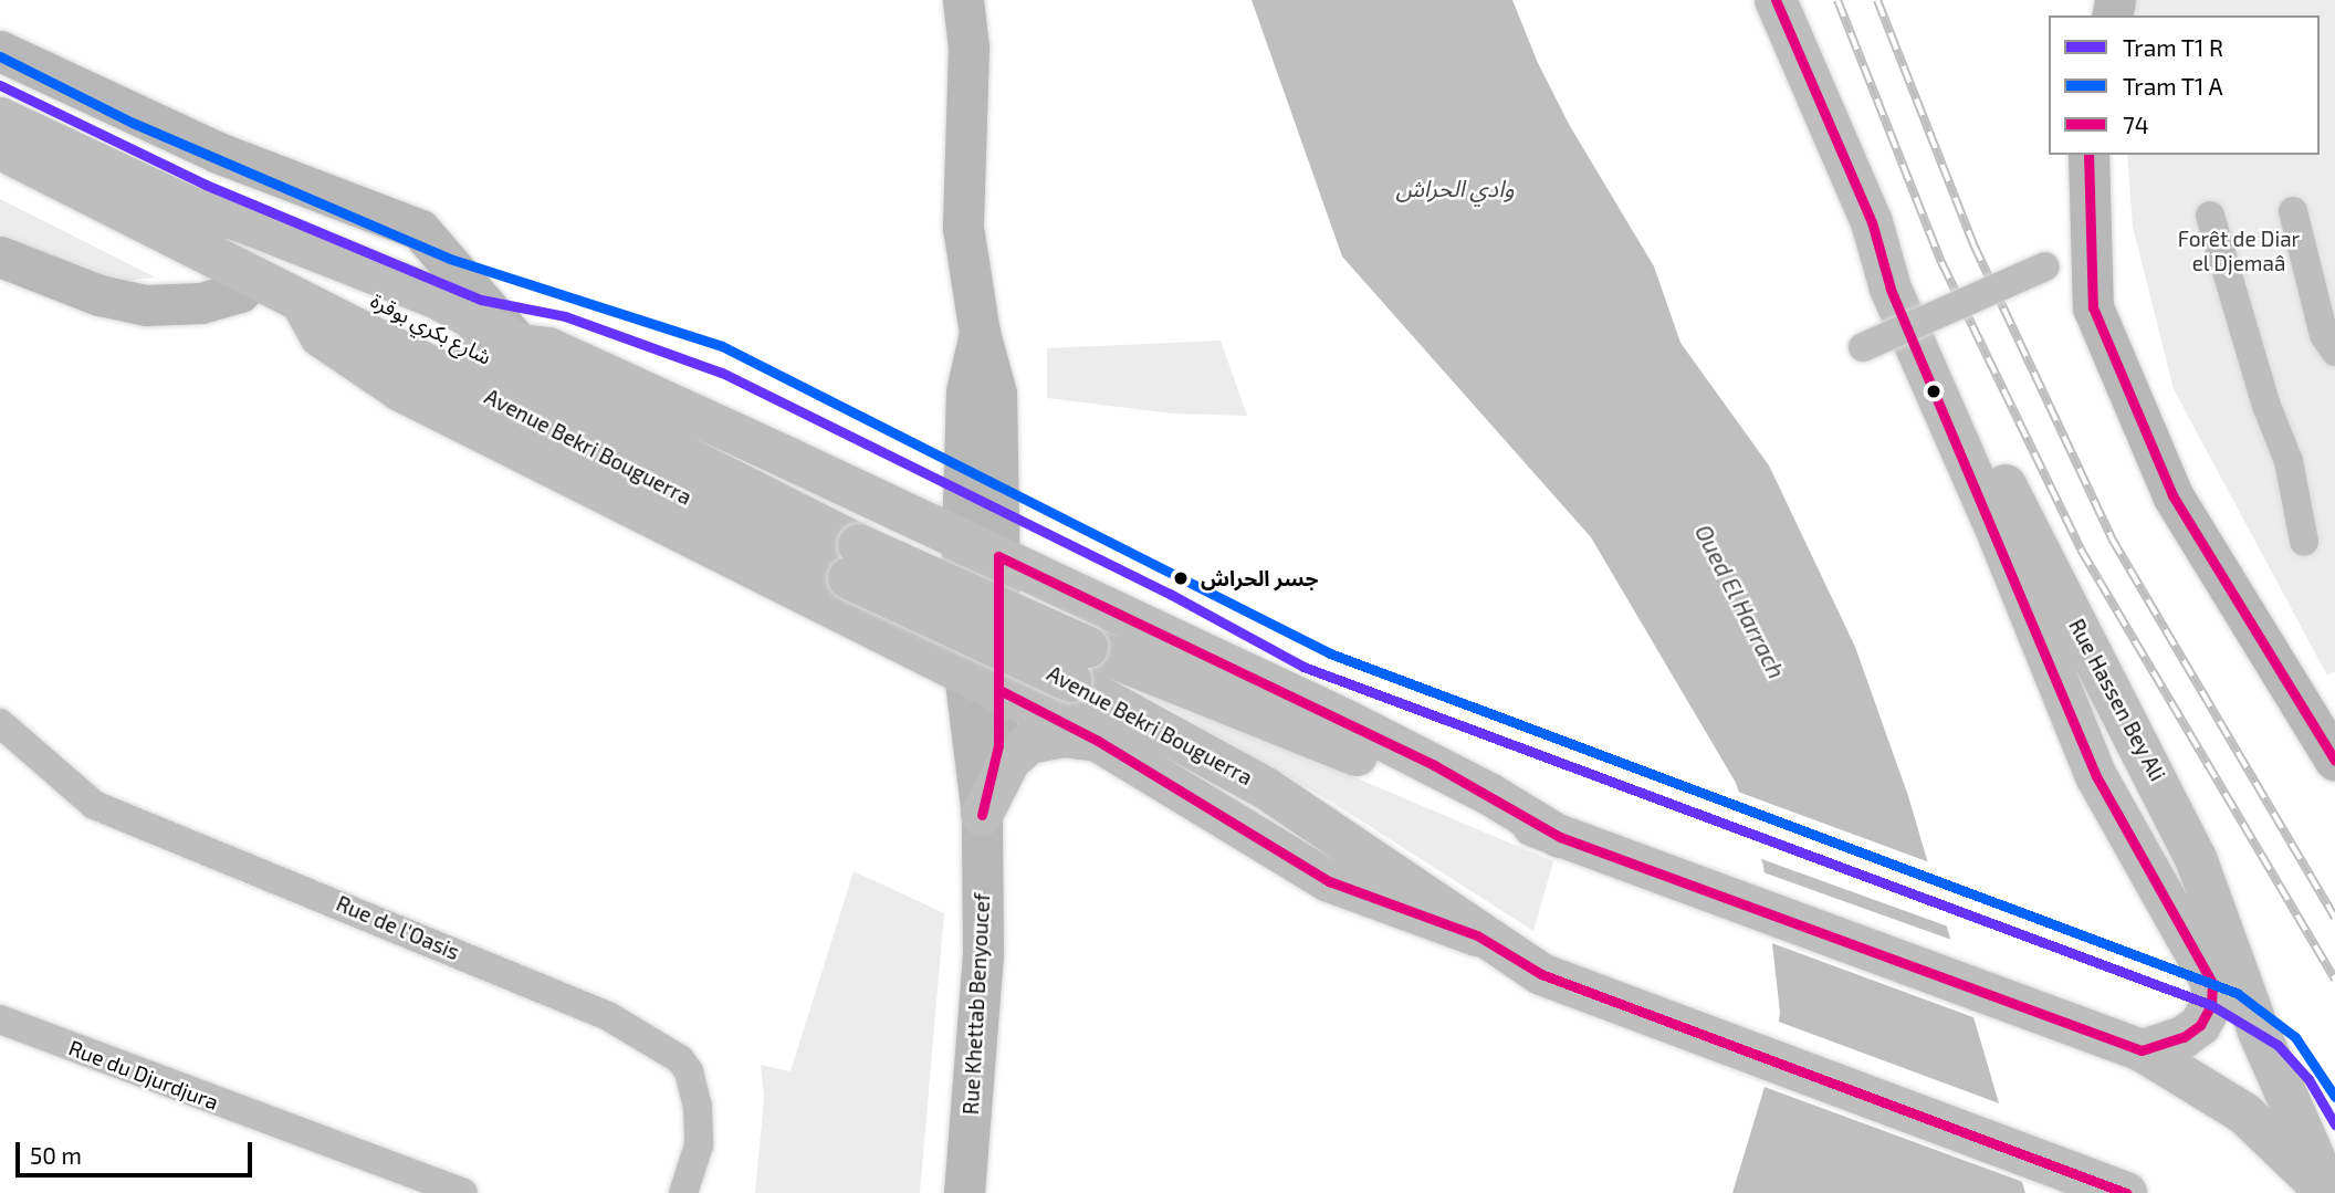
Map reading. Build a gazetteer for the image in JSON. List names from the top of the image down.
{
  "streets": {
    "main road": [
      "شارع بكري بوقرة",
      "Avenue Bekri Bouguerra",
      "Rue Hassen Bey Ali",
      "Rue Khettab Benyoucef"
    ],
    "street": ["Rue de l'Oasis", "Rue du Djurdjura"]
  },
  "crossings": [
    ["شارع بكري بوقرة", "Avenue Bekri Bouguerra"],
    ["Avenue Bekri Bouguerra", "Rue Hassen Bey Ali"]
  ],
  "water": ["وادي الحراش", "Oued El Harrach"],
  "parks": ["Forêt de Diar el Djemaâ"],
  "places": ["جسر الحراش"],
  "lines": ["transit line 74"],
  "legend": ["Tram T1 R", "Tram T1 A", "74"],
  "scale_bar": "50 m"
}
